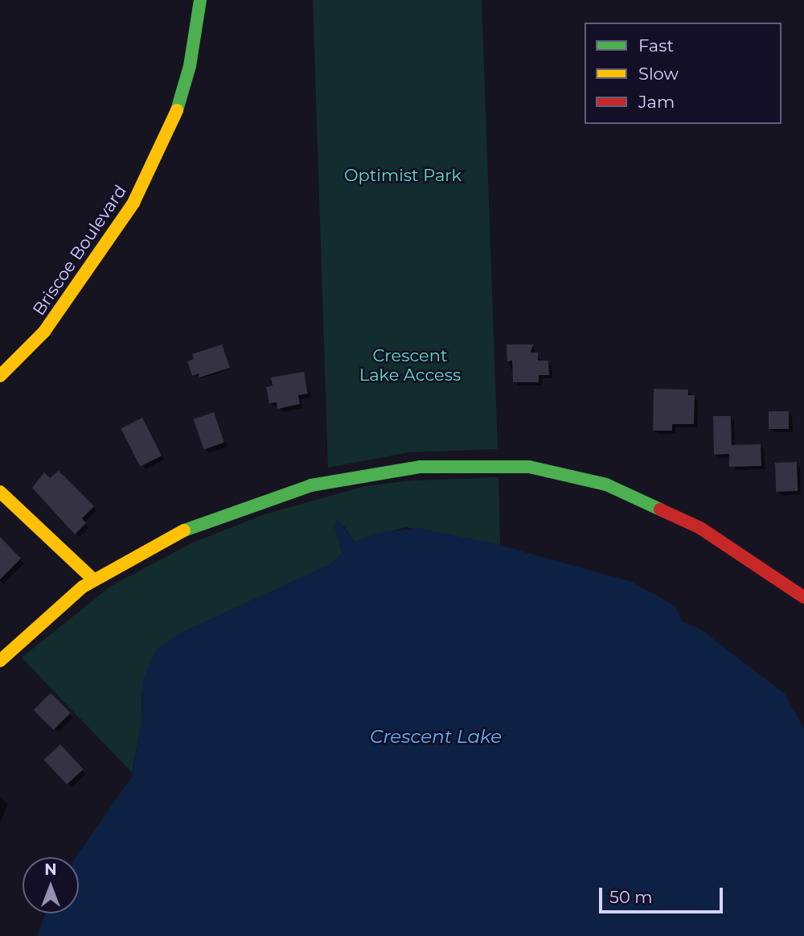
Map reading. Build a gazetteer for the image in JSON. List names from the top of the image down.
{
  "streets": {
    "street": ["Briscoe Boulevard"]
  },
  "water": ["Crescent Lake"],
  "parks": ["Optimist Park", "Crescent Lake Access"],
  "legend": ["Fast", "Slow", "Jam"],
  "scale_bar": "50 m",
  "north": "top"
}
